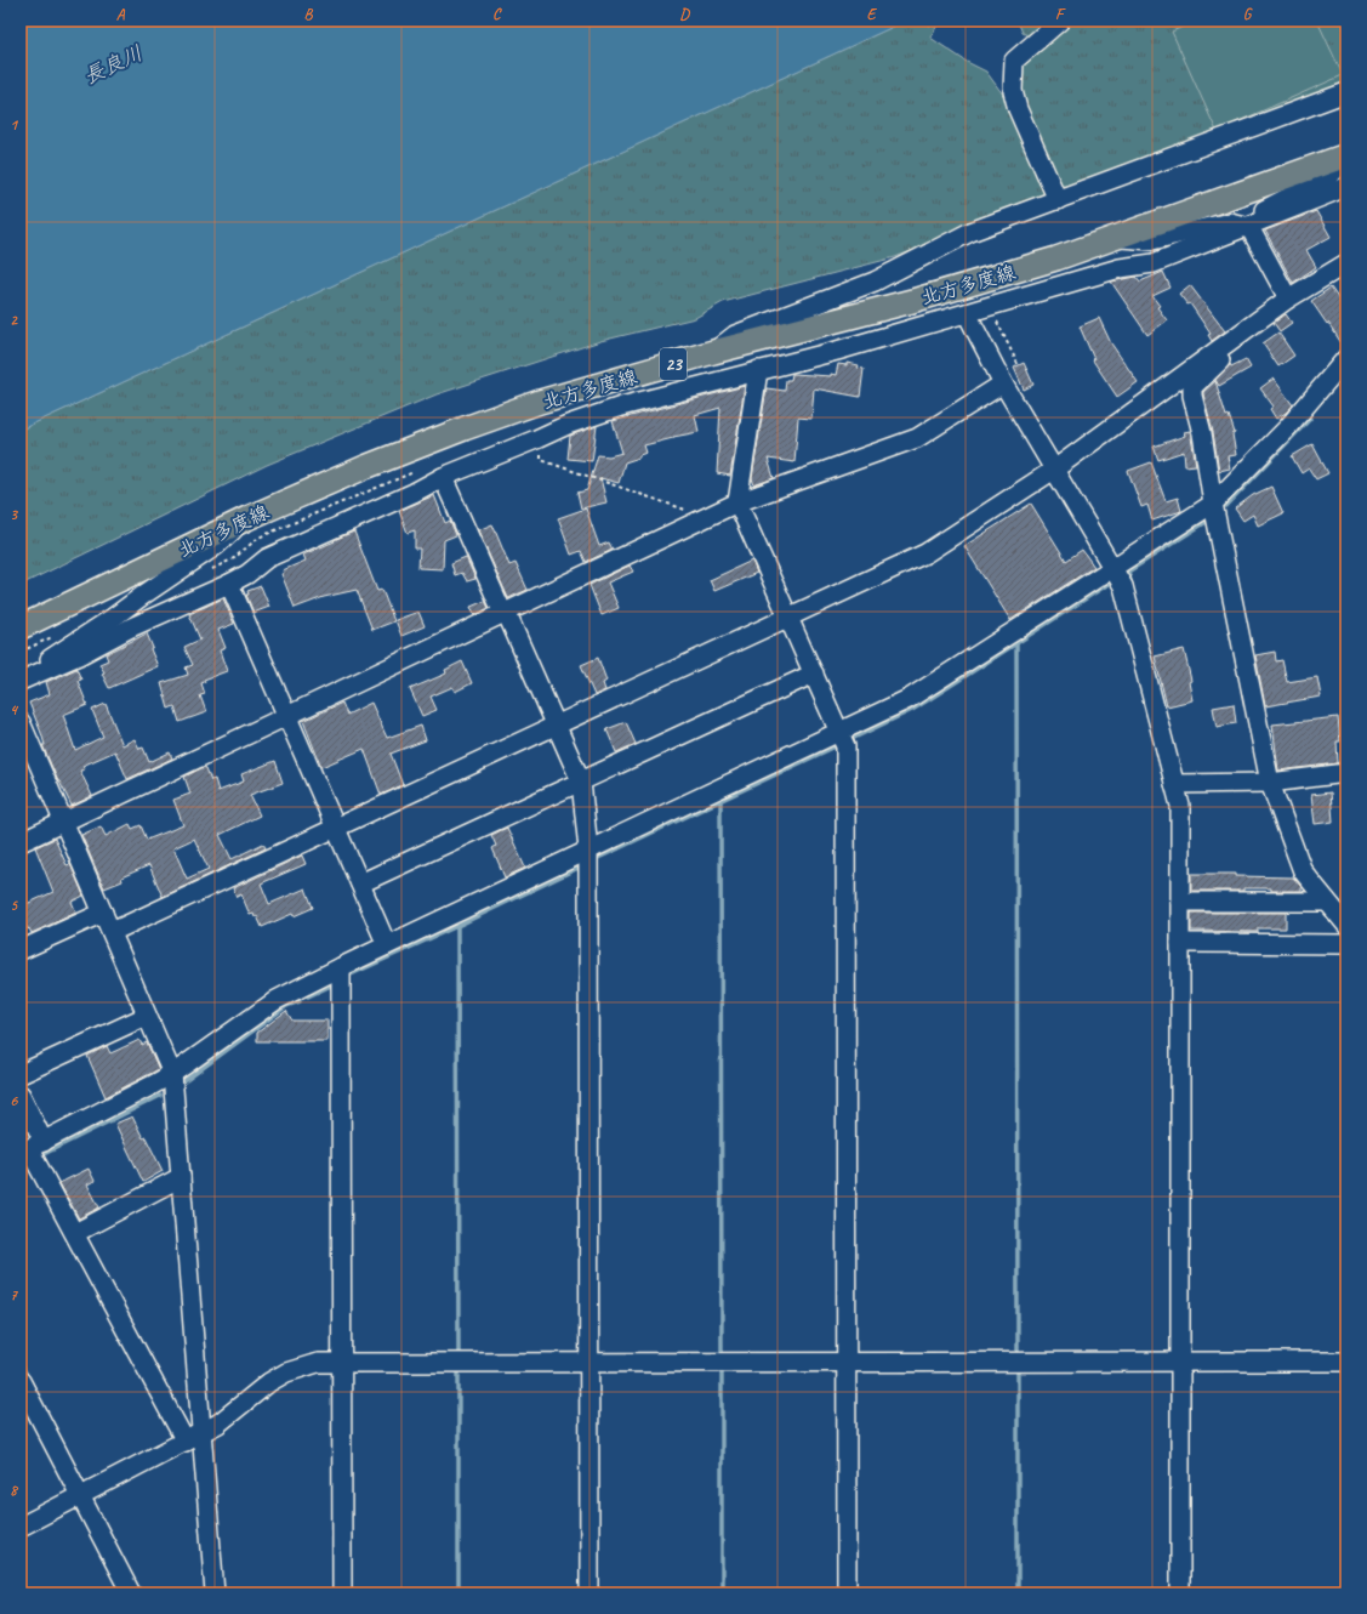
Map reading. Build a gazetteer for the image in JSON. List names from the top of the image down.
{
  "streets": {
    "main road": ["北方多度線", "23"]
  },
  "water": ["長良川"],
  "grid": {
    "columns": [
      "A",
      "B",
      "C",
      "D",
      "E",
      "F",
      "G"
    ],
    "rows": [
      "1",
      "2",
      "3",
      "4",
      "5",
      "6",
      "7",
      "8"
    ]
  }
}
